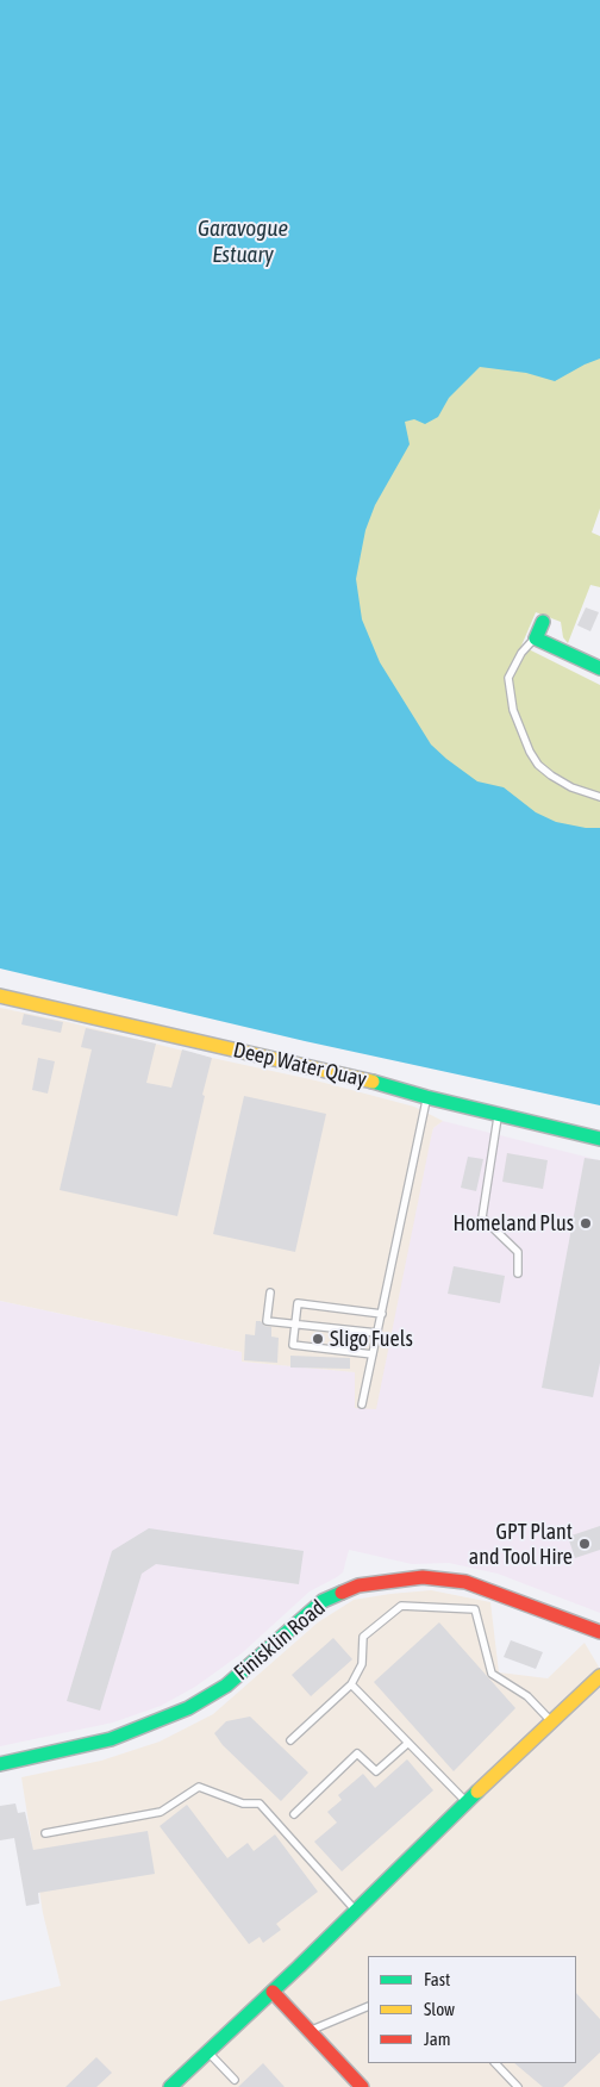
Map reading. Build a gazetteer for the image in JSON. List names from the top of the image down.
{
  "streets": {
    "street": ["Deep Water Quay", "Finisklin Road"]
  },
  "water": ["Garavogue Estuary"],
  "places": ["Homeland Plus", "Sligo Fuels", "GPT Plant and Tool Hire"],
  "legend": ["Fast", "Slow", "Jam"]
}
